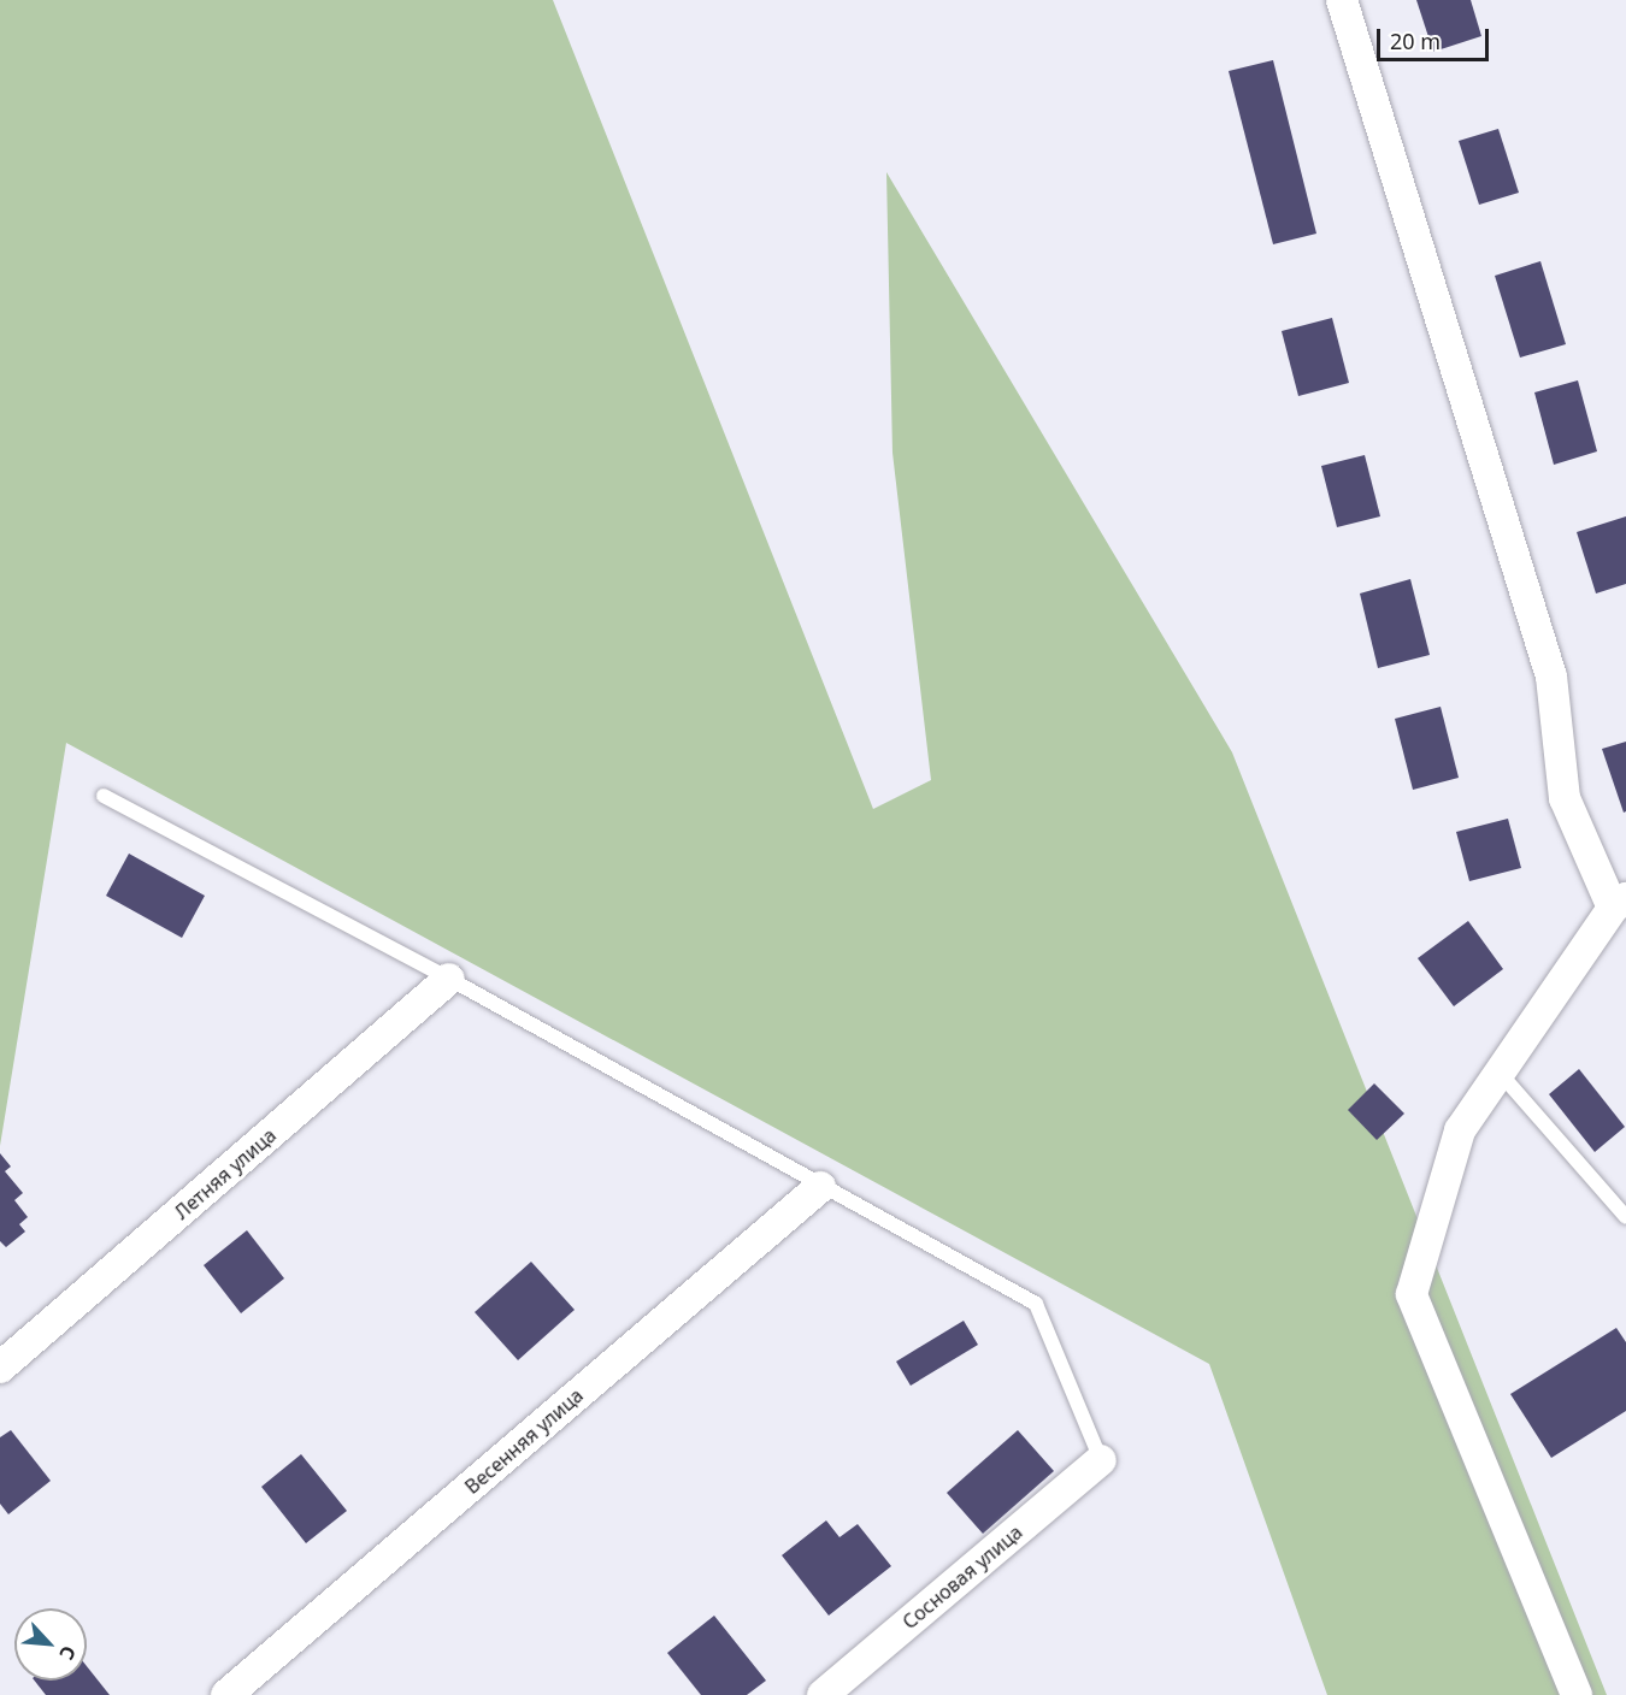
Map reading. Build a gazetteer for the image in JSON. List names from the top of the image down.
{
  "streets": {
    "street": ["Летняя улица", "Весенняя улица", "Сосновая улица"]
  },
  "scale_bar": "20 m",
  "north": "bottom right"
}
